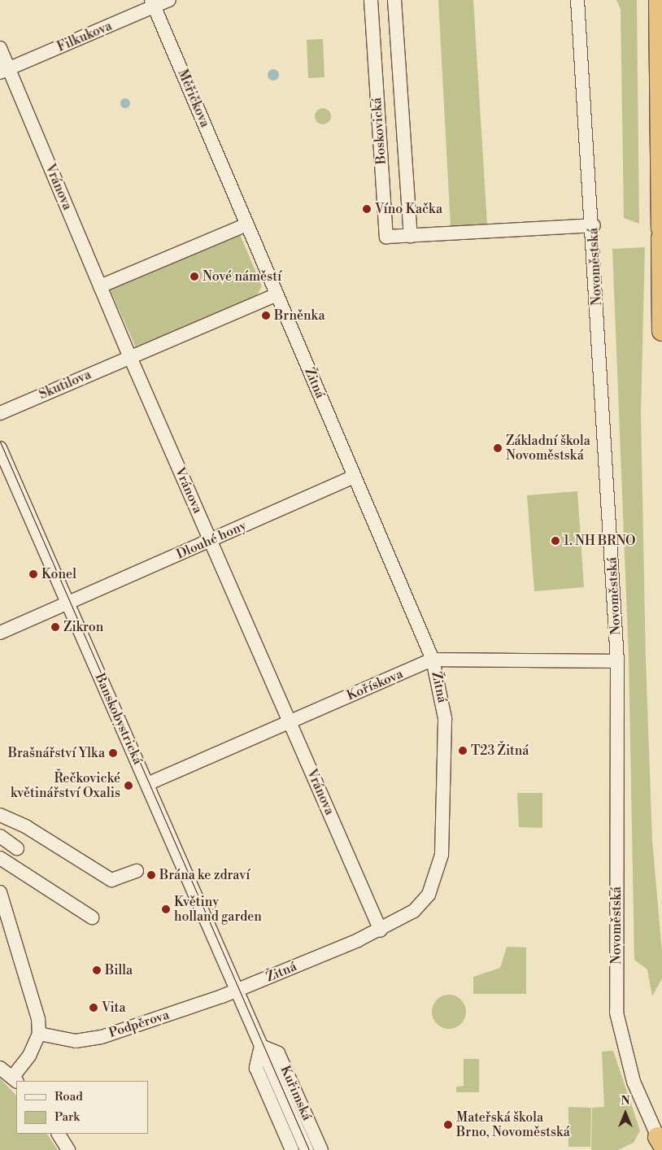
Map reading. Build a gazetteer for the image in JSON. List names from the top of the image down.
{
  "streets": {
    "street": [
      "Filkukova",
      "Měřičkova",
      "Boskovická",
      "Vránova",
      "Novoměstská",
      "Žitná",
      "Skutilova",
      "Dlouhé hony",
      "Kořískova",
      "Banskobystrická",
      "Podpěrova",
      "Kuřimská"
    ]
  },
  "crossings": [
    ["Filkukova", "Měřičkova"],
    ["Filkukova", "Vránova"],
    ["Boskovická", "Novoměstská"],
    ["Vránova", "Žitná"],
    ["Vránova", "Skutilova"],
    ["Vránova", "Dlouhé hony"],
    ["Vránova", "Kořískova"],
    ["Novoměstská", "Kořískova"],
    ["Žitná", "Dlouhé hony"],
    ["Žitná", "Kořískova"],
    ["Žitná", "Banskobystrická"],
    ["Žitná", "Podpěrova"],
    ["Žitná", "Kuřimská"],
    ["Dlouhé hony", "Banskobystrická"],
    ["Kořískova", "Banskobystrická"],
    ["Banskobystrická", "Podpěrova"],
    ["Banskobystrická", "Kuřimská"],
    ["Podpěrova", "Kuřimská"]
  ],
  "places": [
    "Víno Kačka",
    "Nové náměstí",
    "Brněnka",
    "Základní škola Novoměstská",
    "1. NH BRNO",
    "Konel",
    "Zikron",
    "T23 Žitná",
    "Brašnářství Ylka",
    "Řečkovické květinářství Oxalis",
    "Brána ke zdraví",
    "Květiny holland garden",
    "Billa",
    "Vita",
    "Mateřská škola Brno, Novoměstská"
  ],
  "legend": ["Road", "Park"],
  "north": "top"
}
